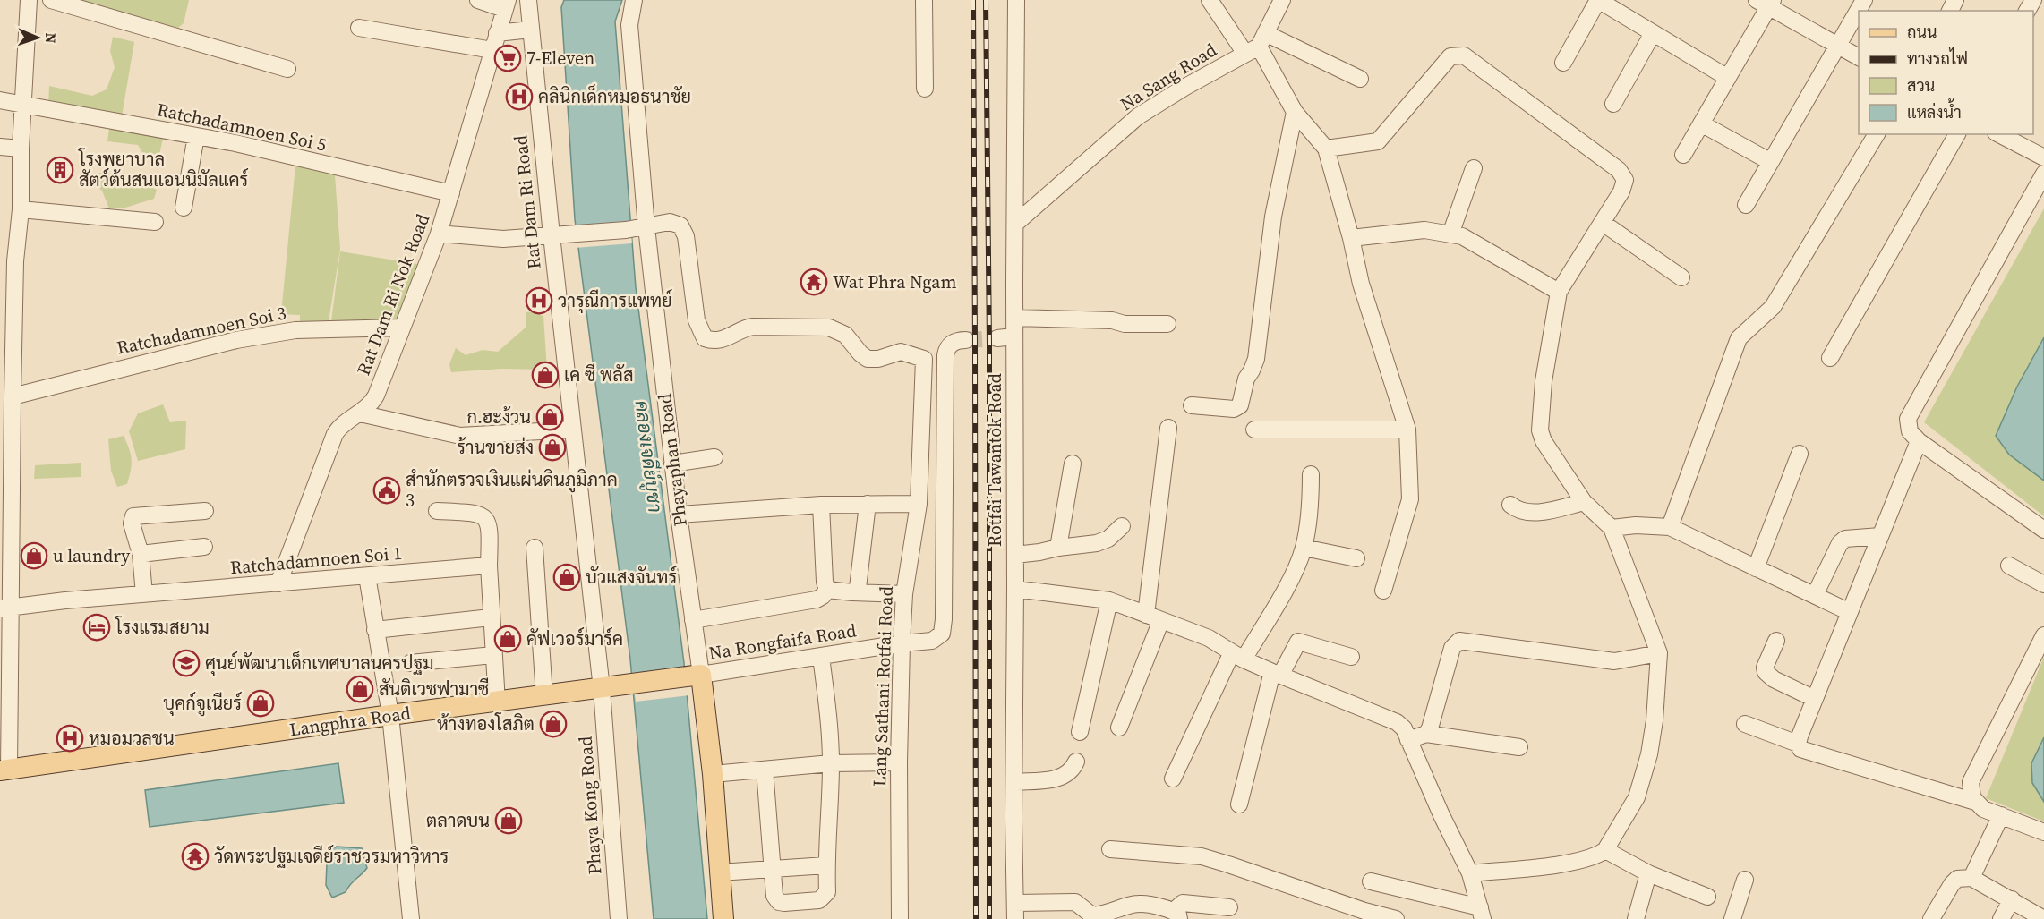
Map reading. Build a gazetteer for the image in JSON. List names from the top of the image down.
{
  "streets": {
    "main road": ["Phayaphan Road", "Langphra Road"],
    "street": [
      "Na Sang Road",
      "Ratchadamnoen Soi 5",
      "Rat Dam Ri Road",
      "Rat Dam Ri Nok Road",
      "Ratchadamnoen Soi 3",
      "Rotfai Tawantok Road",
      "Ratchadamnoen Soi 1",
      "Na Rongfaifa Road",
      "Lang Sathani Rotfai Road",
      "Phaya Kong Road"
    ]
  },
  "crossings": [
    ["Na Sang Road", "Rotfai Tawantok Road"],
    ["Ratchadamnoen Soi 5", "Rat Dam Ri Nok Road"],
    ["Rat Dam Ri Road", "Langphra Road"],
    ["Rat Dam Ri Road", "Phaya Kong Road"],
    ["Rat Dam Ri Nok Road", "Ratchadamnoen Soi 3"],
    ["Rat Dam Ri Nok Road", "Ratchadamnoen Soi 1"],
    ["Phayaphan Road", "Na Rongfaifa Road"],
    ["Phayaphan Road", "Lang Sathani Rotfai Road"],
    ["Phayaphan Road", "Langphra Road"],
    ["Na Rongfaifa Road", "Lang Sathani Rotfai Road"],
    ["Na Rongfaifa Road", "Langphra Road"],
    ["Langphra Road", "Phaya Kong Road"]
  ],
  "water": ["คลองเจดีย์บูชา"],
  "places": {
    "supermarket": ["7-Eleven"],
    "hospital": ["คลินิกเด็กหมอธนาชัย", "วารุณีการแพทย์", "หมอมวลชน"],
    "building": ["โรงพยาบาล สัตว์ต้นสนแอนนิมัลแคร์"],
    "temple": ["Wat Phra Ngam", "วัดพระปฐมเจดีย์ราชวรมหาวิหาร"],
    "shop": [
      "เค ซี พลัส",
      "ก.ฮะง้วน",
      "ร้านขายส่ง",
      "u laundry",
      "บัวแสงจันทร์",
      "คัฟเวอร์มาร์ค",
      "สันติเวชฟามาซี",
      "บุคก์จูเนียร์",
      "ห้างทองโสภิต",
      "ตลาดบน"
    ],
    "public building": ["สำนักตรวจเงินแผ่นดินภูมิภาค 3"],
    "hotel": ["โรงแรมสยาม"],
    "school or university": ["ศุนย์พัฒนาเด็กเทศบาลนครปฐม"]
  },
  "legend": [
    "ถนน",
    "ทางรถไฟ",
    "สวน",
    "แหล่งน้ำ"
  ],
  "north": "right"
}
